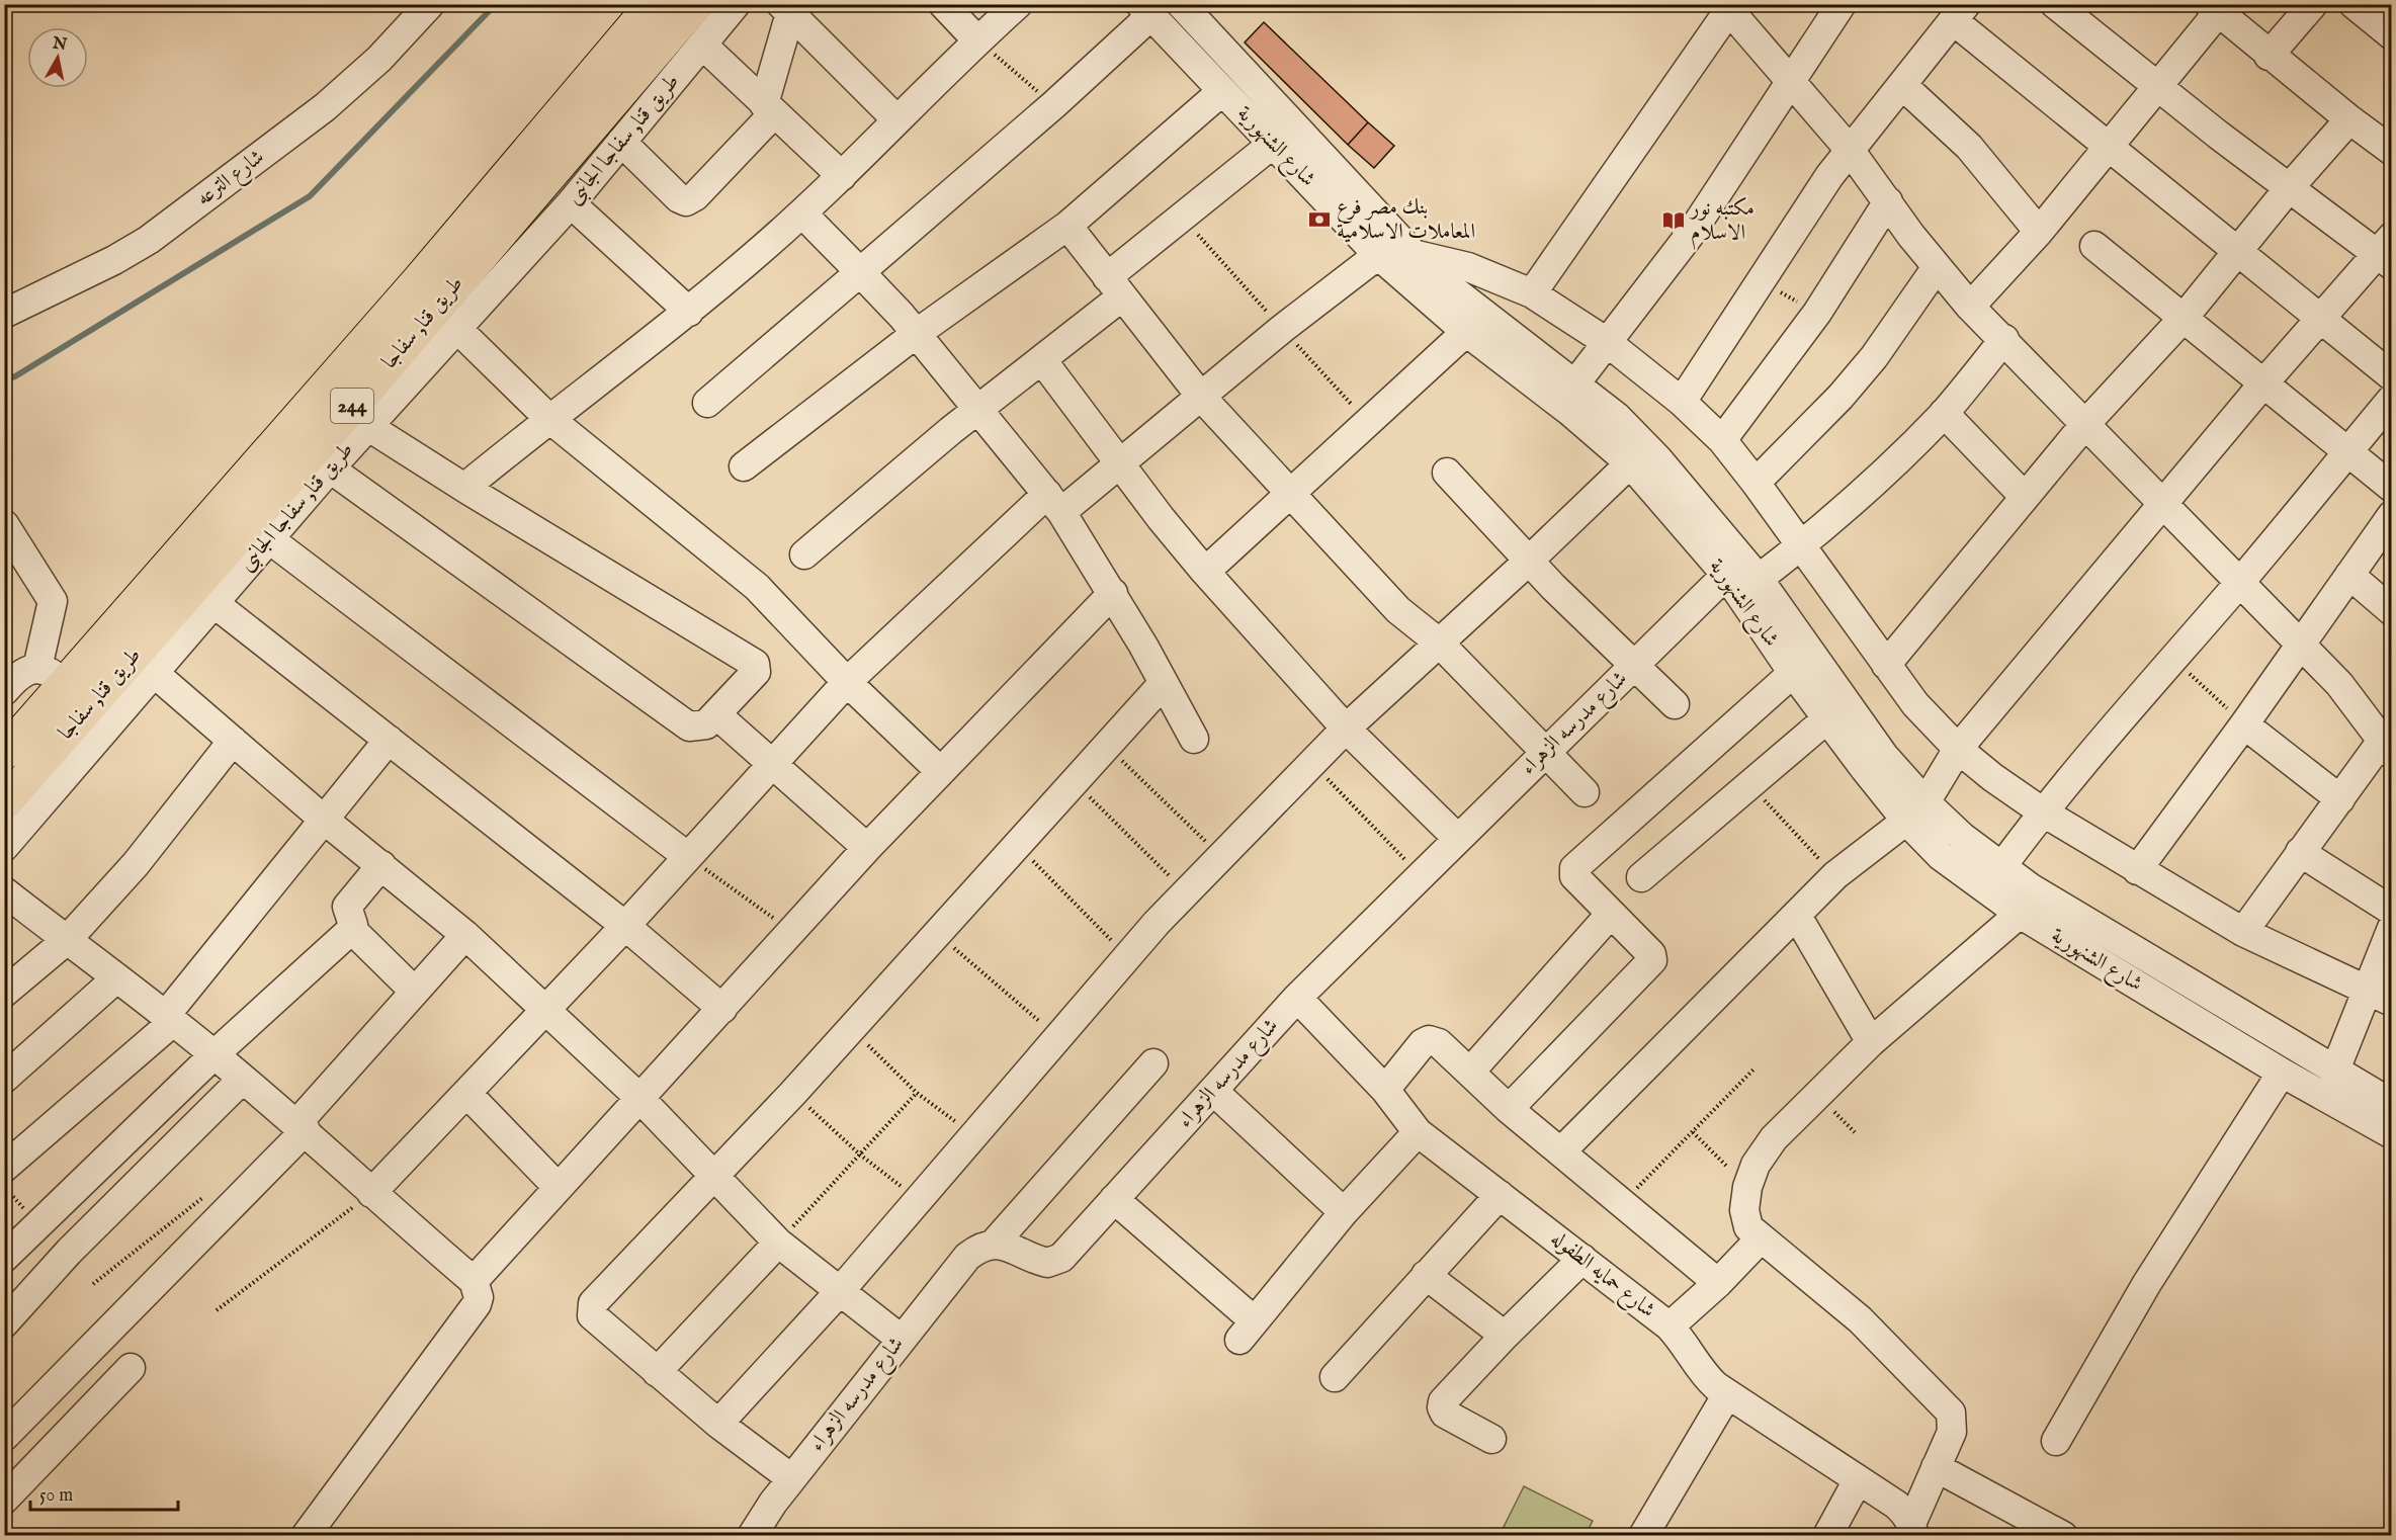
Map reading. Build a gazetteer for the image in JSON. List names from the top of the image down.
{
  "streets": {
    "highway": ["طريق قنا, سفاجا", "244"],
    "street": [
      "طريق قنا, سفاجا الجانبى",
      "شارع الشنهورية",
      "شارع الترعه",
      "شارع مدرسه الزهراء",
      "شارع حمايه الطفوله"
    ]
  },
  "crossings": [
    ["شارع الشنهورية", "شارع مدرسه الزهراء"],
    ["شارع مدرسه الزهراء", "شارع حمايه الطفوله"]
  ],
  "places": {
    "bank": ["بنك مصر فرع المعاملات الاسلامية"],
    "library": ["مكتبه نور الاسلام"]
  },
  "scale_bar": "50 m",
  "north": "top"
}
